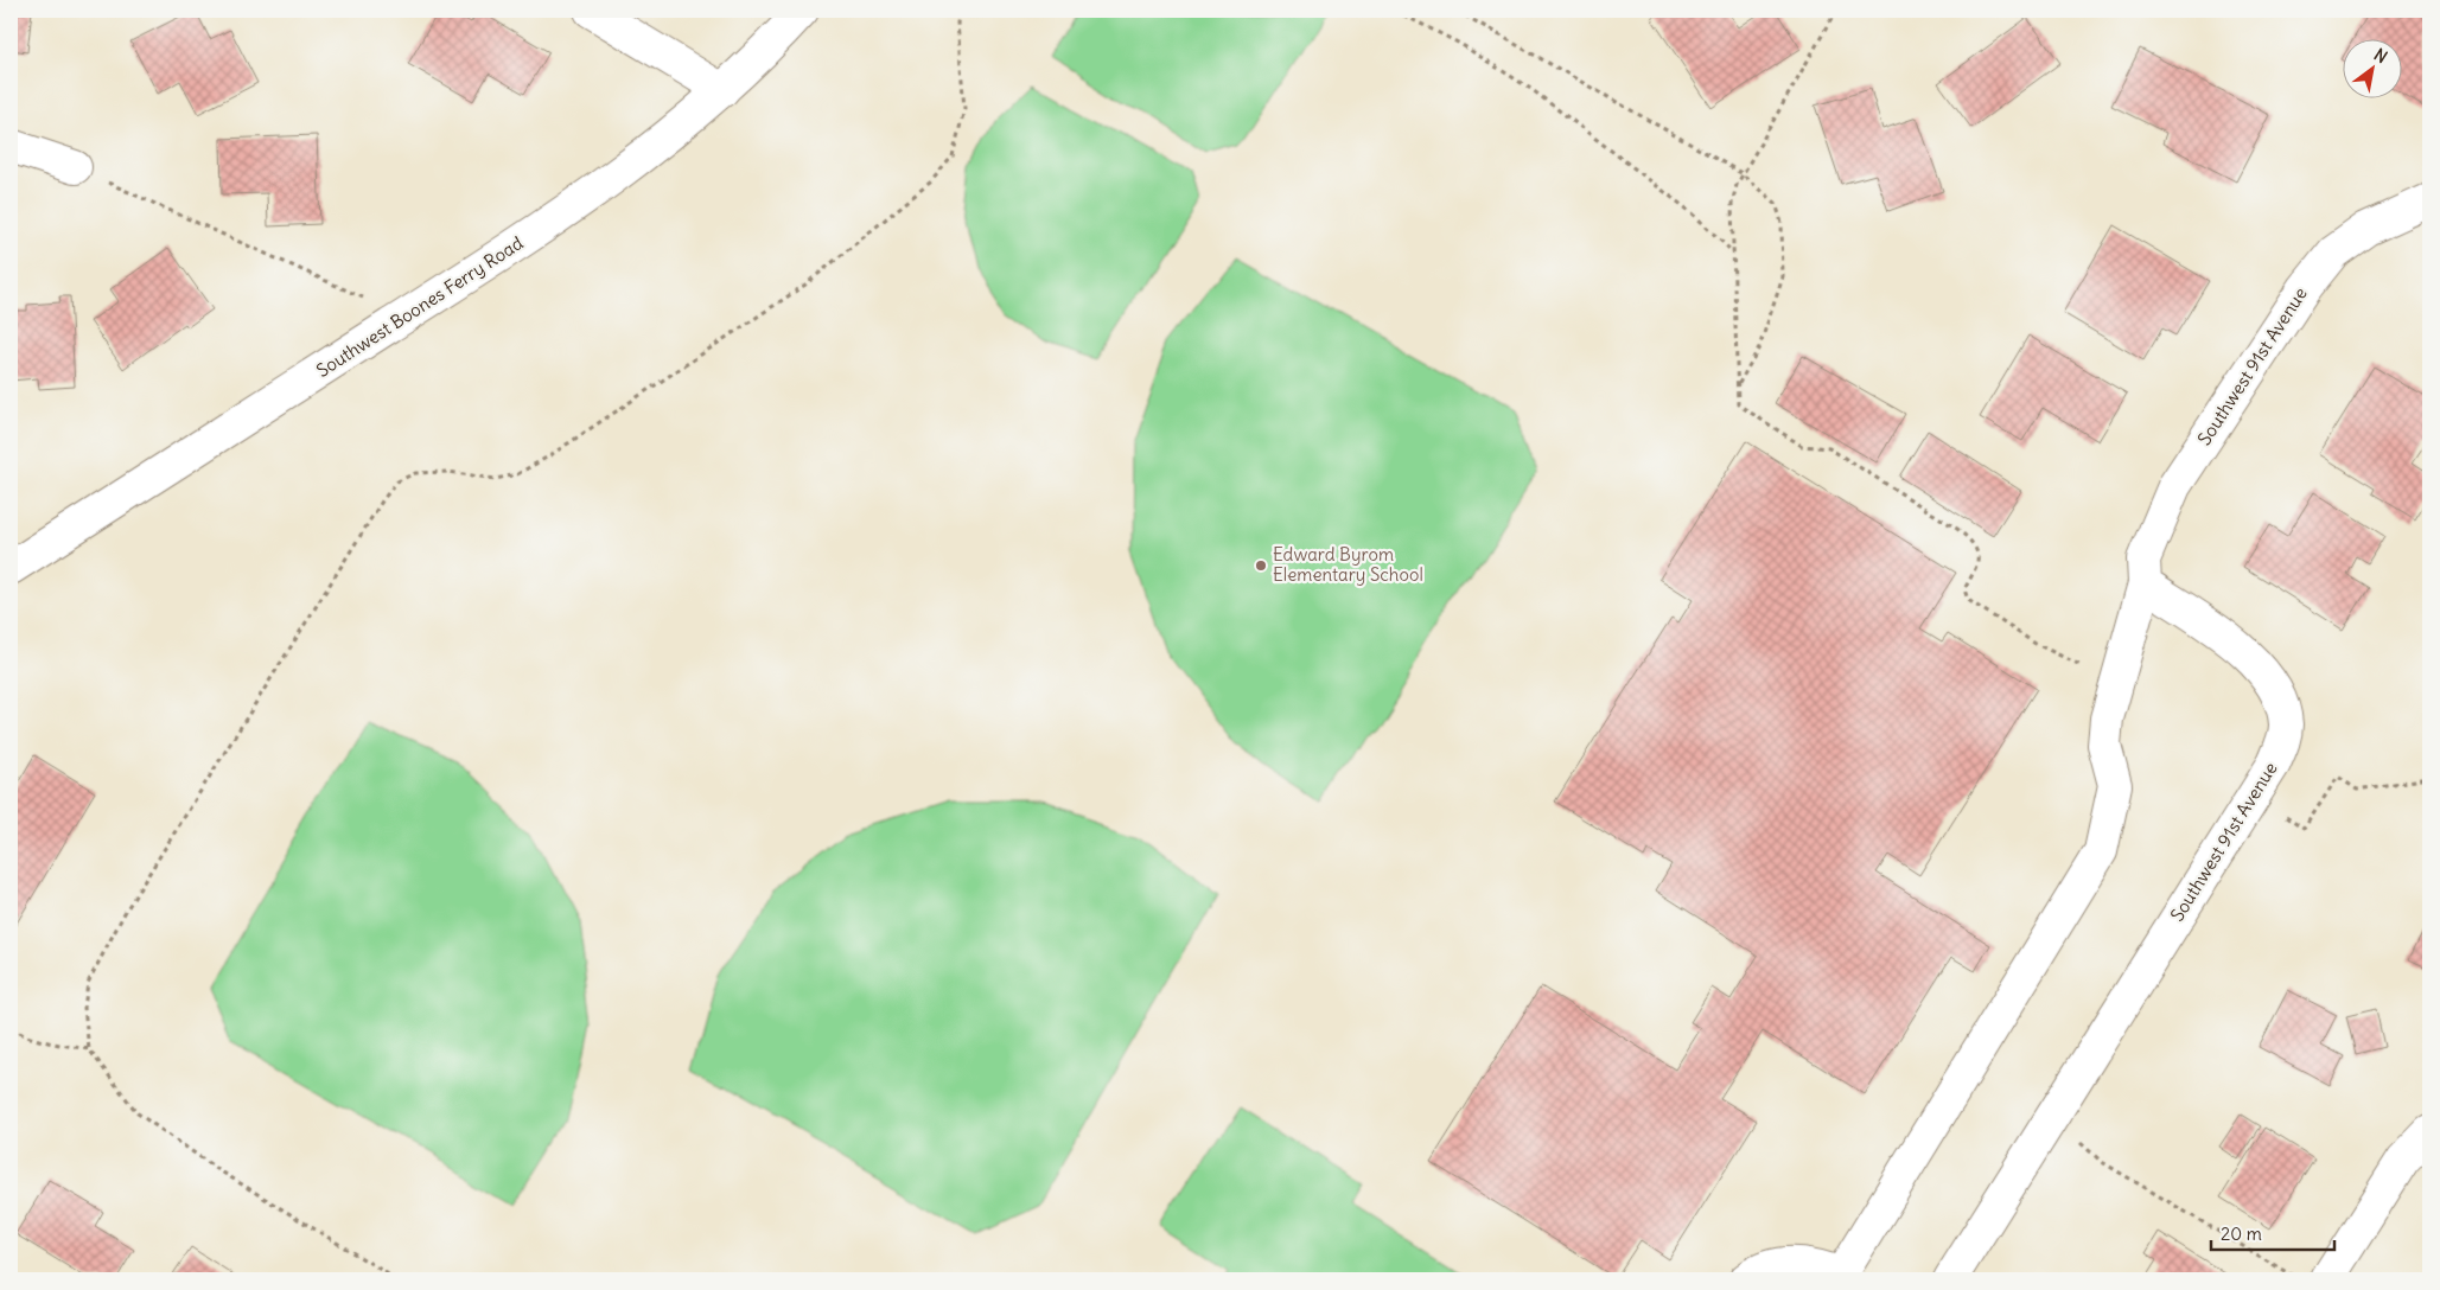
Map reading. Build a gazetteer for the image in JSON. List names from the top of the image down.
{
  "streets": {
    "main road": ["Southwest Boones Ferry Road", "Southwest 91st Avenue"]
  },
  "places": ["Edward Byrom Elementary School"],
  "scale_bar": "20 m",
  "north": "top right"
}
